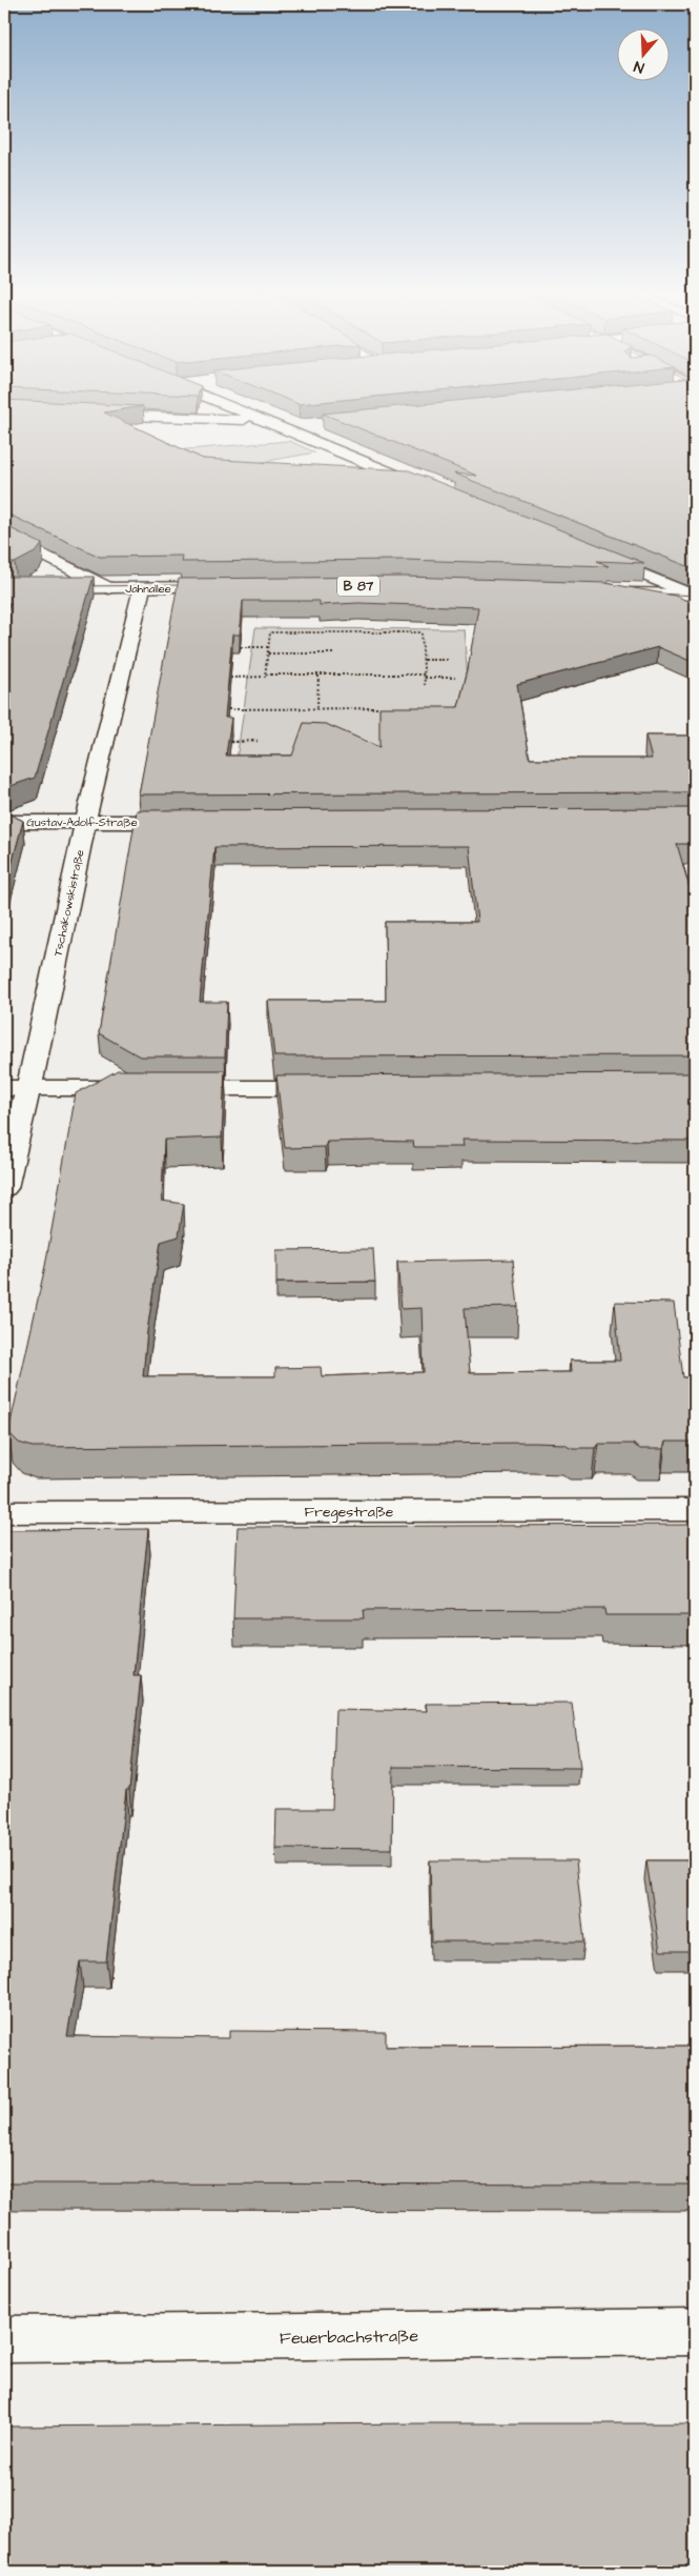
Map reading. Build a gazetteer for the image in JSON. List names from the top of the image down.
{
  "streets": {
    "street": [
      "Jahnallee",
      "Gustav-Adolf-Straße",
      "Tschaikowskistraße",
      "Fregestraße",
      "Feuerbachstraße"
    ]
  },
  "crossings": [
    ["Jahnallee", "Tschaikowskistraße"],
    ["Gustav-Adolf-Straße", "Tschaikowskistraße"]
  ],
  "north": "bottom"
}
